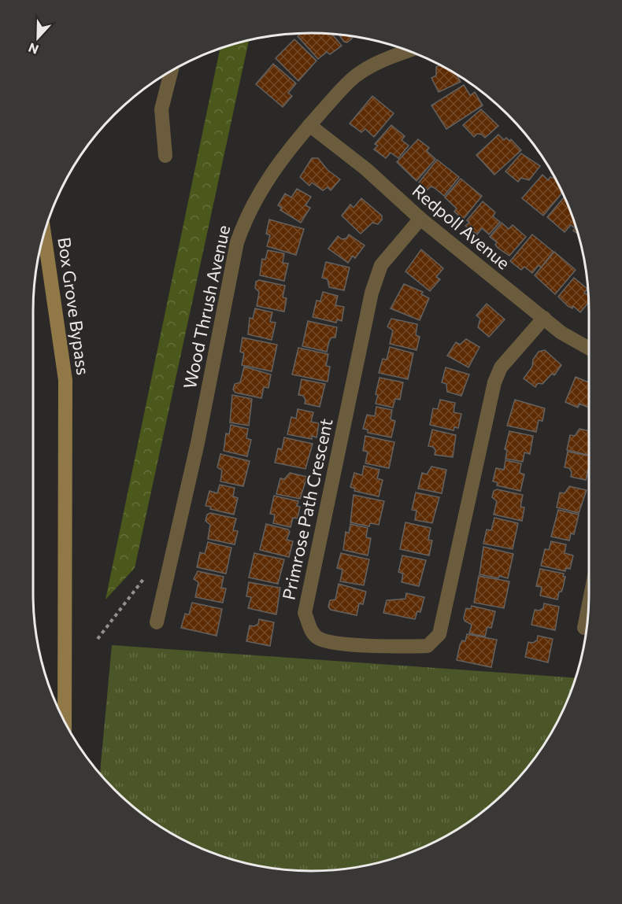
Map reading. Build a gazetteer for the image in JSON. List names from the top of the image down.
{
  "streets": {
    "main road": ["Box Grove Bypass"],
    "street": ["Redpoll Avenue", "Wood Thrush Avenue", "Primrose Path Crescent"]
  },
  "crossings": [
    ["Redpoll Avenue", "Wood Thrush Avenue"],
    ["Redpoll Avenue", "Primrose Path Crescent"]
  ],
  "north": "bottom"
}
